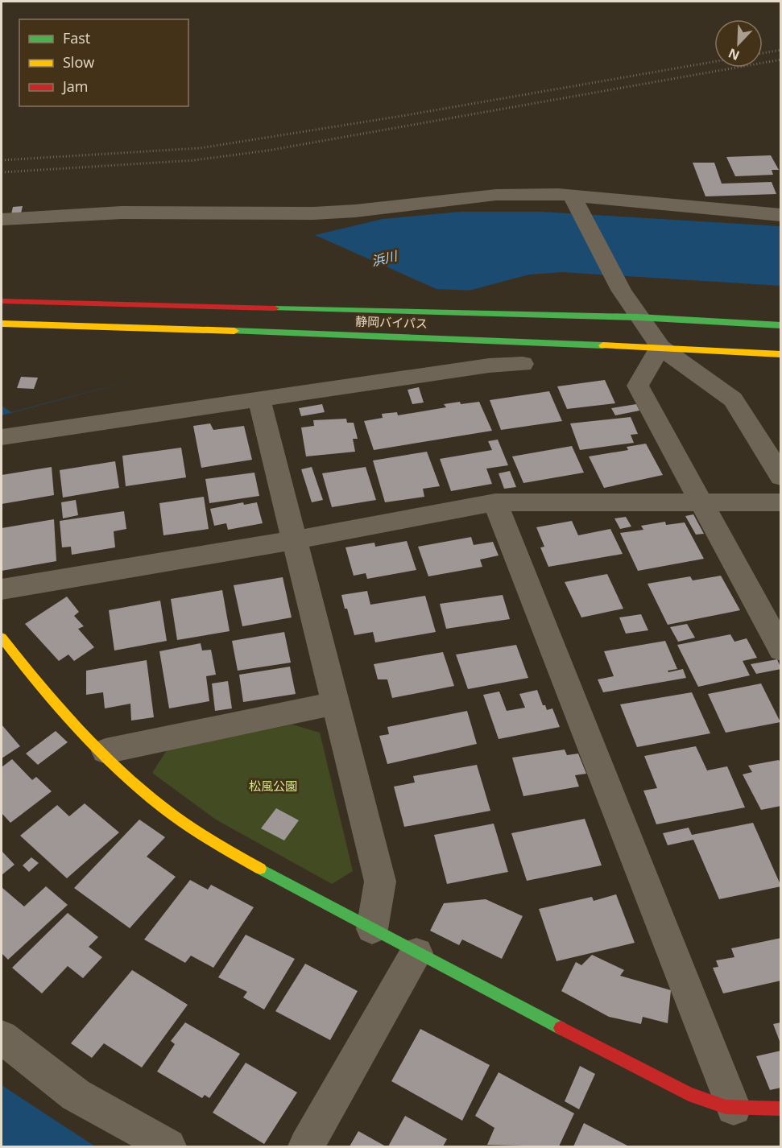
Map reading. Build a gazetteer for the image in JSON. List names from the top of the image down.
{
  "streets": {
    "main road": ["静岡バイパス"]
  },
  "water": ["浜川"],
  "parks": ["松風公園"],
  "legend": ["Fast", "Slow", "Jam"],
  "north": "bottom left"
}
